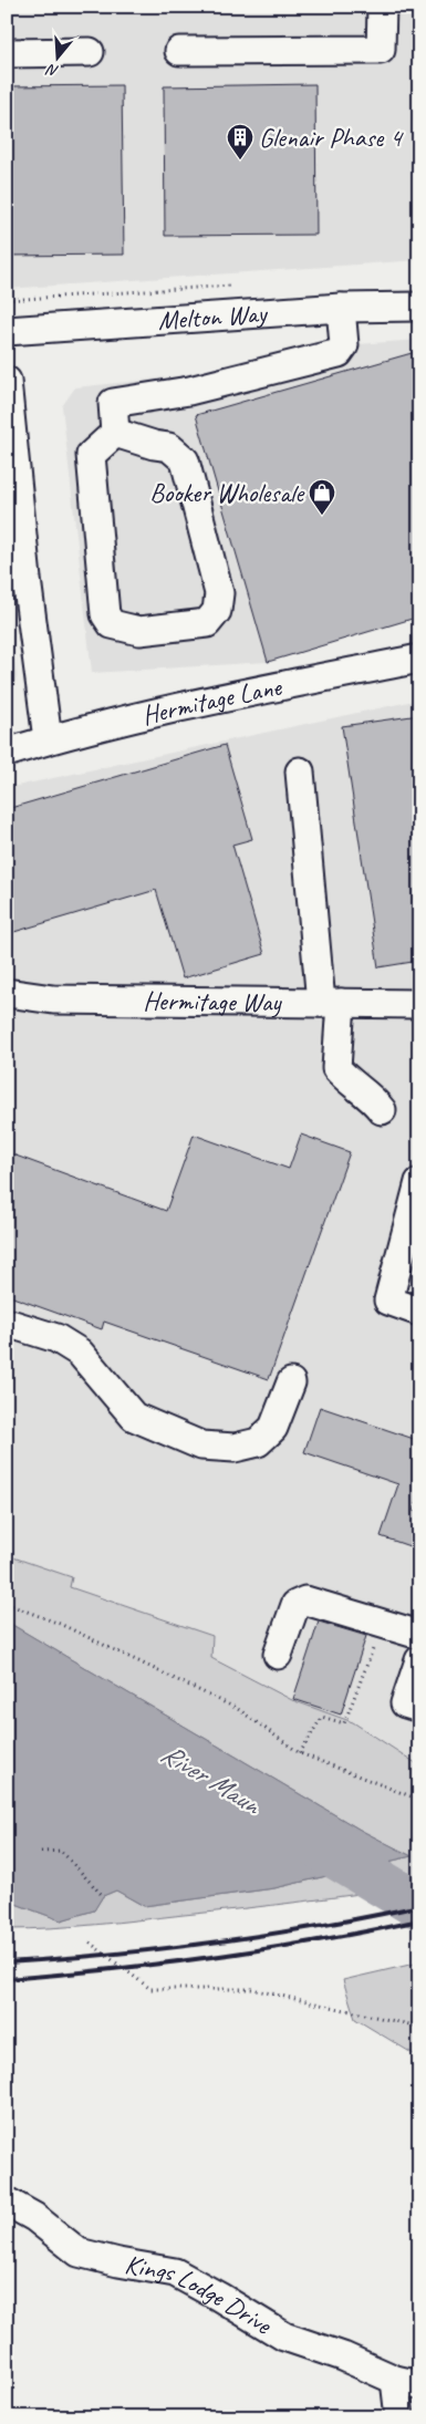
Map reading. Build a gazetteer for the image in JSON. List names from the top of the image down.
{
  "streets": {
    "street": [
      "Melton Way",
      "Hermitage Lane",
      "Hermitage Way",
      "Kings Lodge Drive"
    ]
  },
  "water": ["River Maun"],
  "places": {
    "building": ["Glenair Phase 4"],
    "shop": ["Booker Wholesale"]
  },
  "north": "bottom"
}
